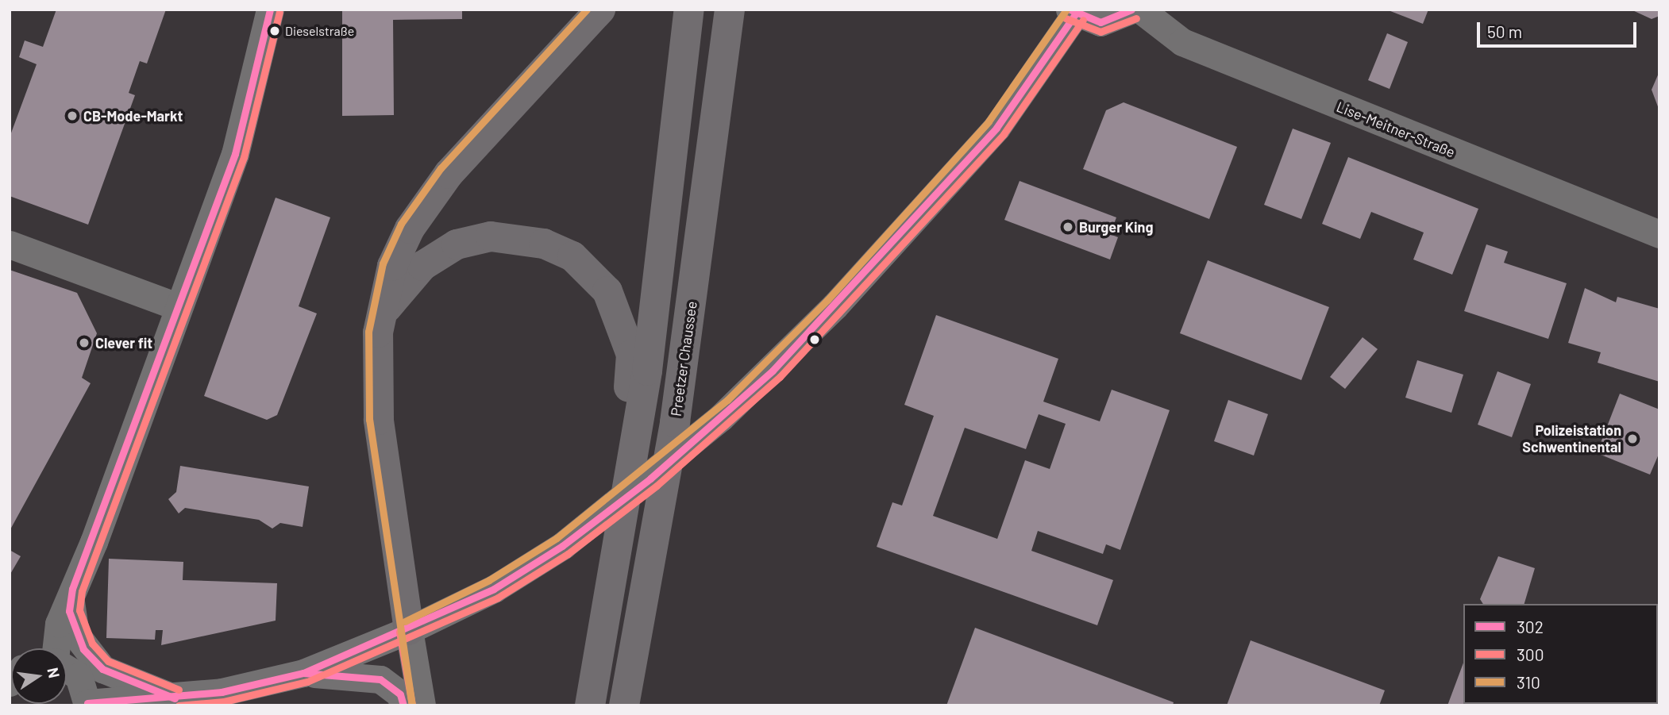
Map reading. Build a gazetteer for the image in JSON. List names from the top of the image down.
{
  "streets": {
    "highway": ["Preetzer Chaussee"],
    "street": ["Lise-Meitner-Straße"]
  },
  "places": [
    "Dieselstraße",
    "CB-Mode-Markt",
    "Burger King",
    "Clever fit",
    "Polizeistation Schwentinental"
  ],
  "lines": ["transit line 302", "transit line 310", "transit line 300"],
  "legend": ["302", "300", "310"],
  "scale_bar": "50 m",
  "north": "right"
}
